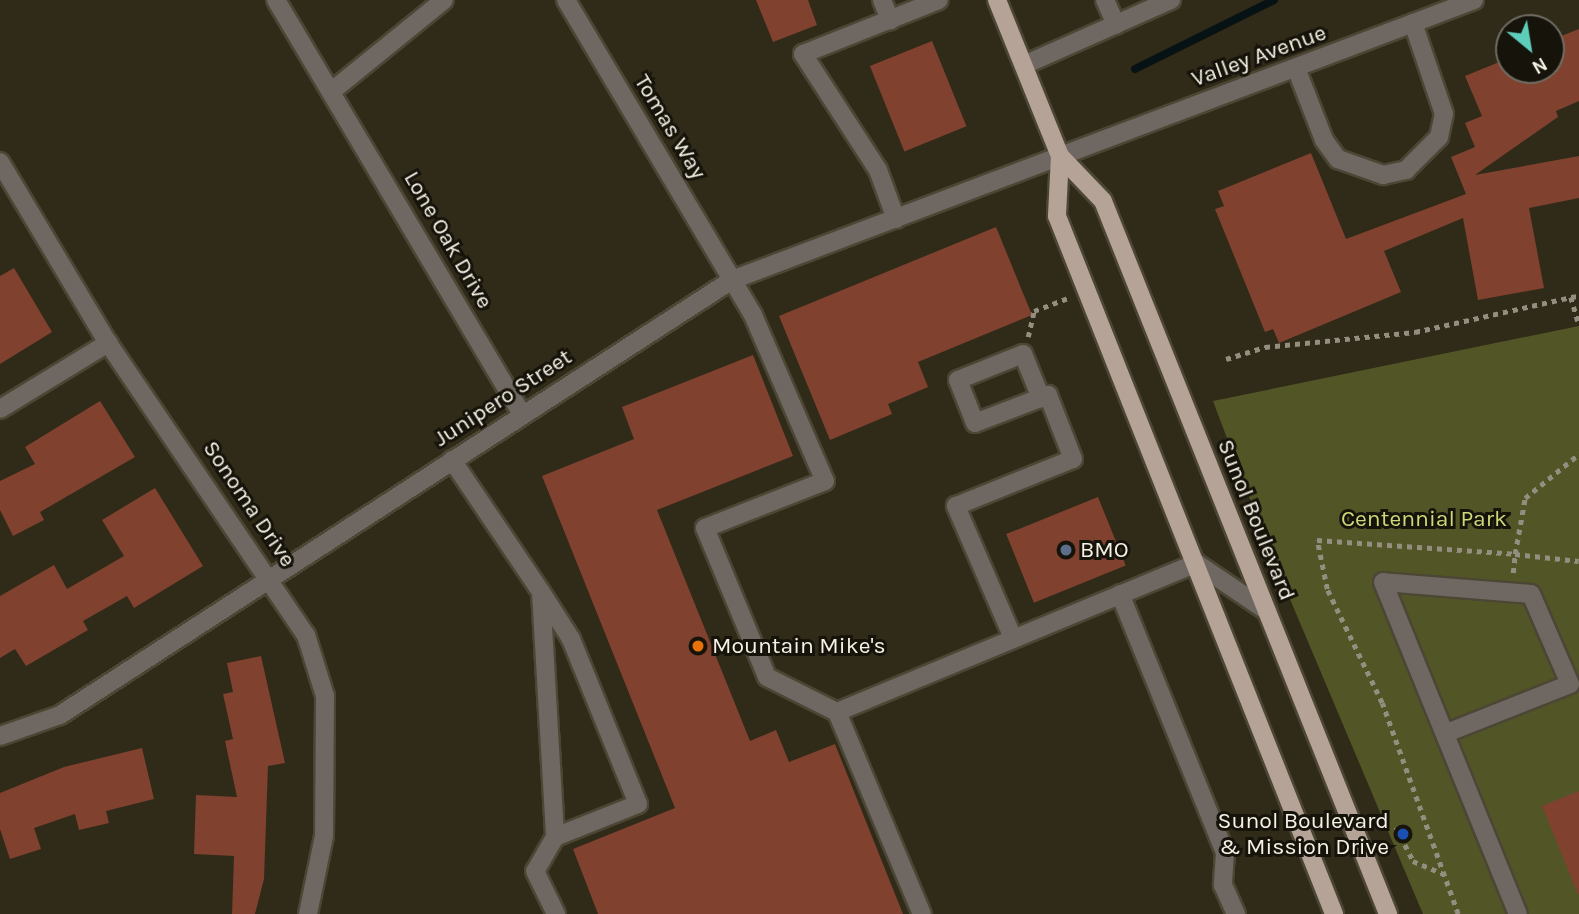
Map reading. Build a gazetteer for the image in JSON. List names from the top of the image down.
{
  "streets": {
    "main road": ["Sunol Boulevard"],
    "street": [
      "Valley Avenue",
      "Tomas Way",
      "Lone Oak Drive",
      "Junipero Street",
      "Sonoma Drive"
    ]
  },
  "crossings": [
    ["Valley Avenue", "Junipero Street"],
    ["Valley Avenue", "Sunol Boulevard"],
    ["Tomas Way", "Junipero Street"],
    ["Lone Oak Drive", "Junipero Street"],
    ["Junipero Street", "Sonoma Drive"],
    ["Junipero Street", "Sunol Boulevard"]
  ],
  "parks": ["Centennial Park"],
  "places": ["BMO", "Mountain Mike's", "Sunol Boulevard & Mission Drive"],
  "north": "bottom right"
}
